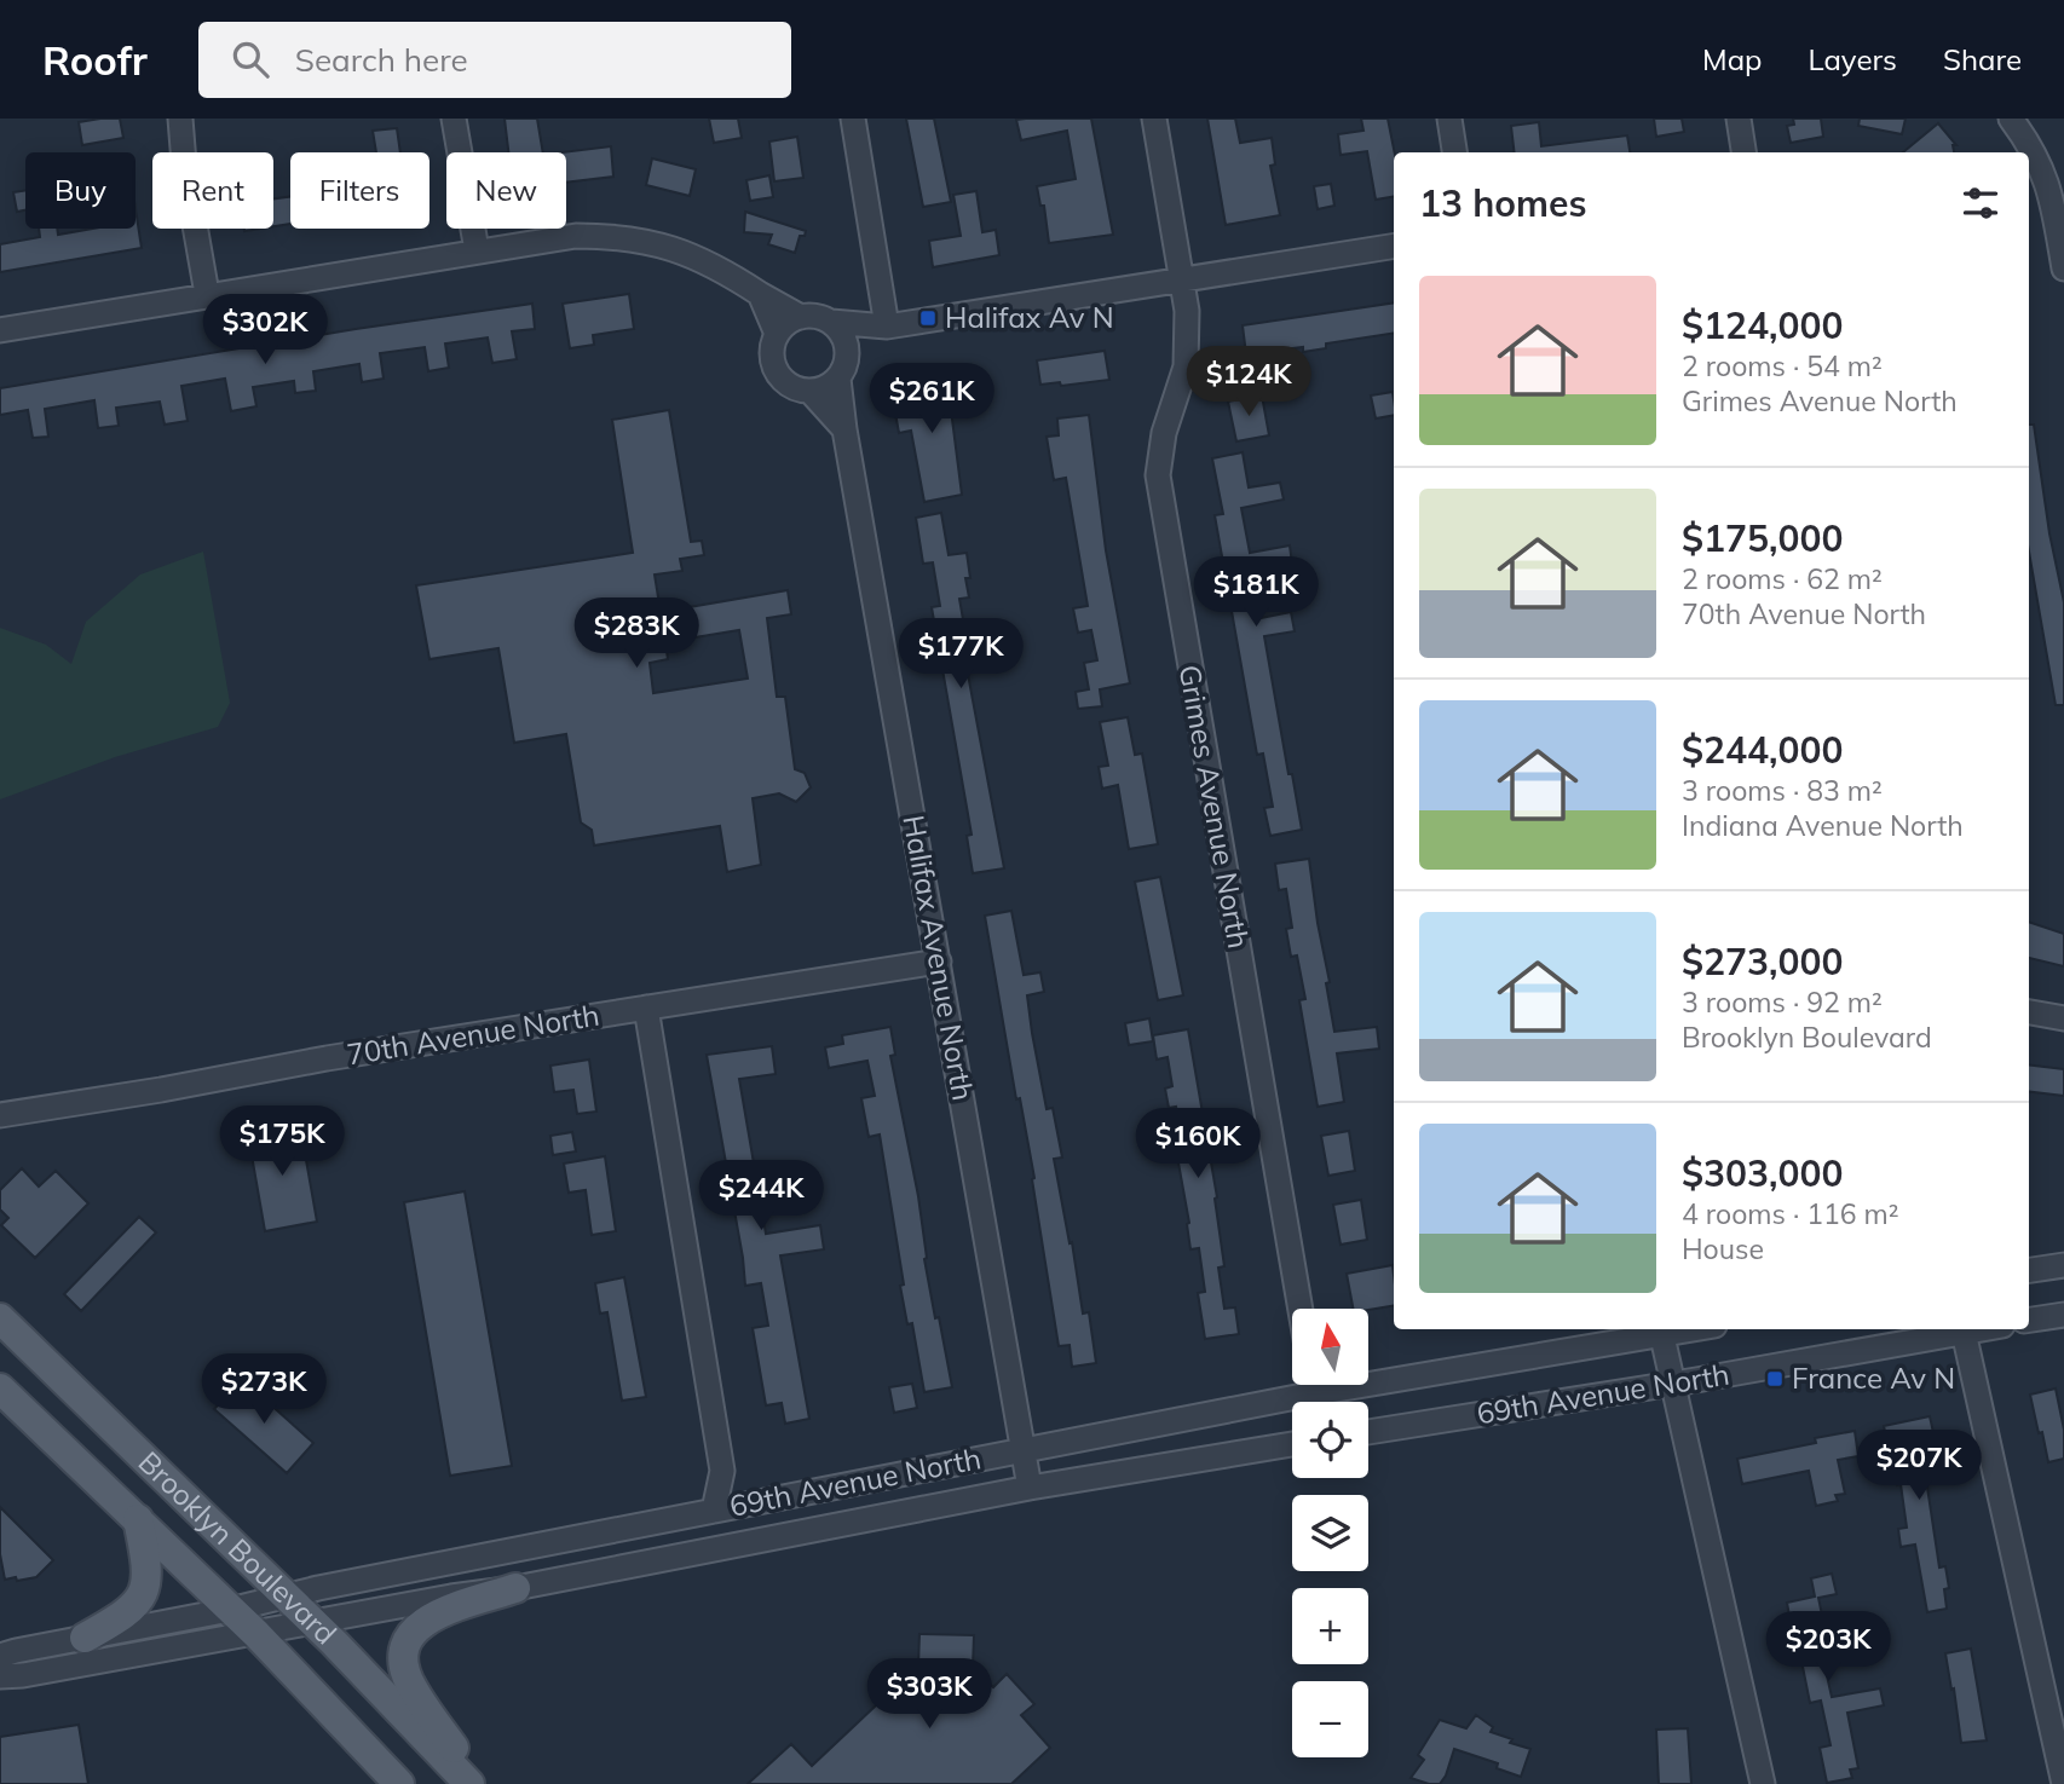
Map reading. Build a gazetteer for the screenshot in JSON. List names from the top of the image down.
{
  "streets": {
    "main road": ["Brooklyn Boulevard"],
    "street": [
      "Grimes Avenue North",
      "Halifax Avenue North",
      "70th Avenue North",
      "69th Avenue North"
    ]
  },
  "crossings": [
    ["Halifax Avenue North", "70th Avenue North"],
    ["Halifax Avenue North", "69th Avenue North"],
    ["69th Avenue North", "Brooklyn Boulevard"]
  ],
  "places": {
    "transit": ["Halifax Av N", "France Av N"]
  },
  "north": "top",
  "page": {
    "header": "Roofr",
    "search": "Search here",
    "nav": ["Map", "Layers", "Share"],
    "chip": [
      "Buy",
      "Rent",
      "Filters",
      "New"
    ],
    "heading": "13 homes",
    "list": [
      {
        "name": "$124,000",
        "note": "2 rooms · 54 m² · Grimes Avenue North"
      },
      {
        "name": "$175,000",
        "note": "2 rooms · 62 m² · 70th Avenue North"
      },
      {
        "name": "$244,000",
        "note": "3 rooms · 83 m² · Indiana Avenue North"
      },
      {
        "name": "$273,000",
        "note": "3 rooms · 92 m² · Brooklyn Boulevard"
      },
      {
        "name": "$303,000",
        "note": "4 rooms · 116 m² · House"
      }
    ],
    "price": [
      "$302K",
      "$124K",
      "$261K",
      "$181K",
      "$283K",
      "$177K",
      "$175K",
      "$160K",
      "$244K",
      "$273K",
      "$207K",
      "$203K",
      "$303K"
    ],
    "map_buttons": ["+", "−"]
  }
}
